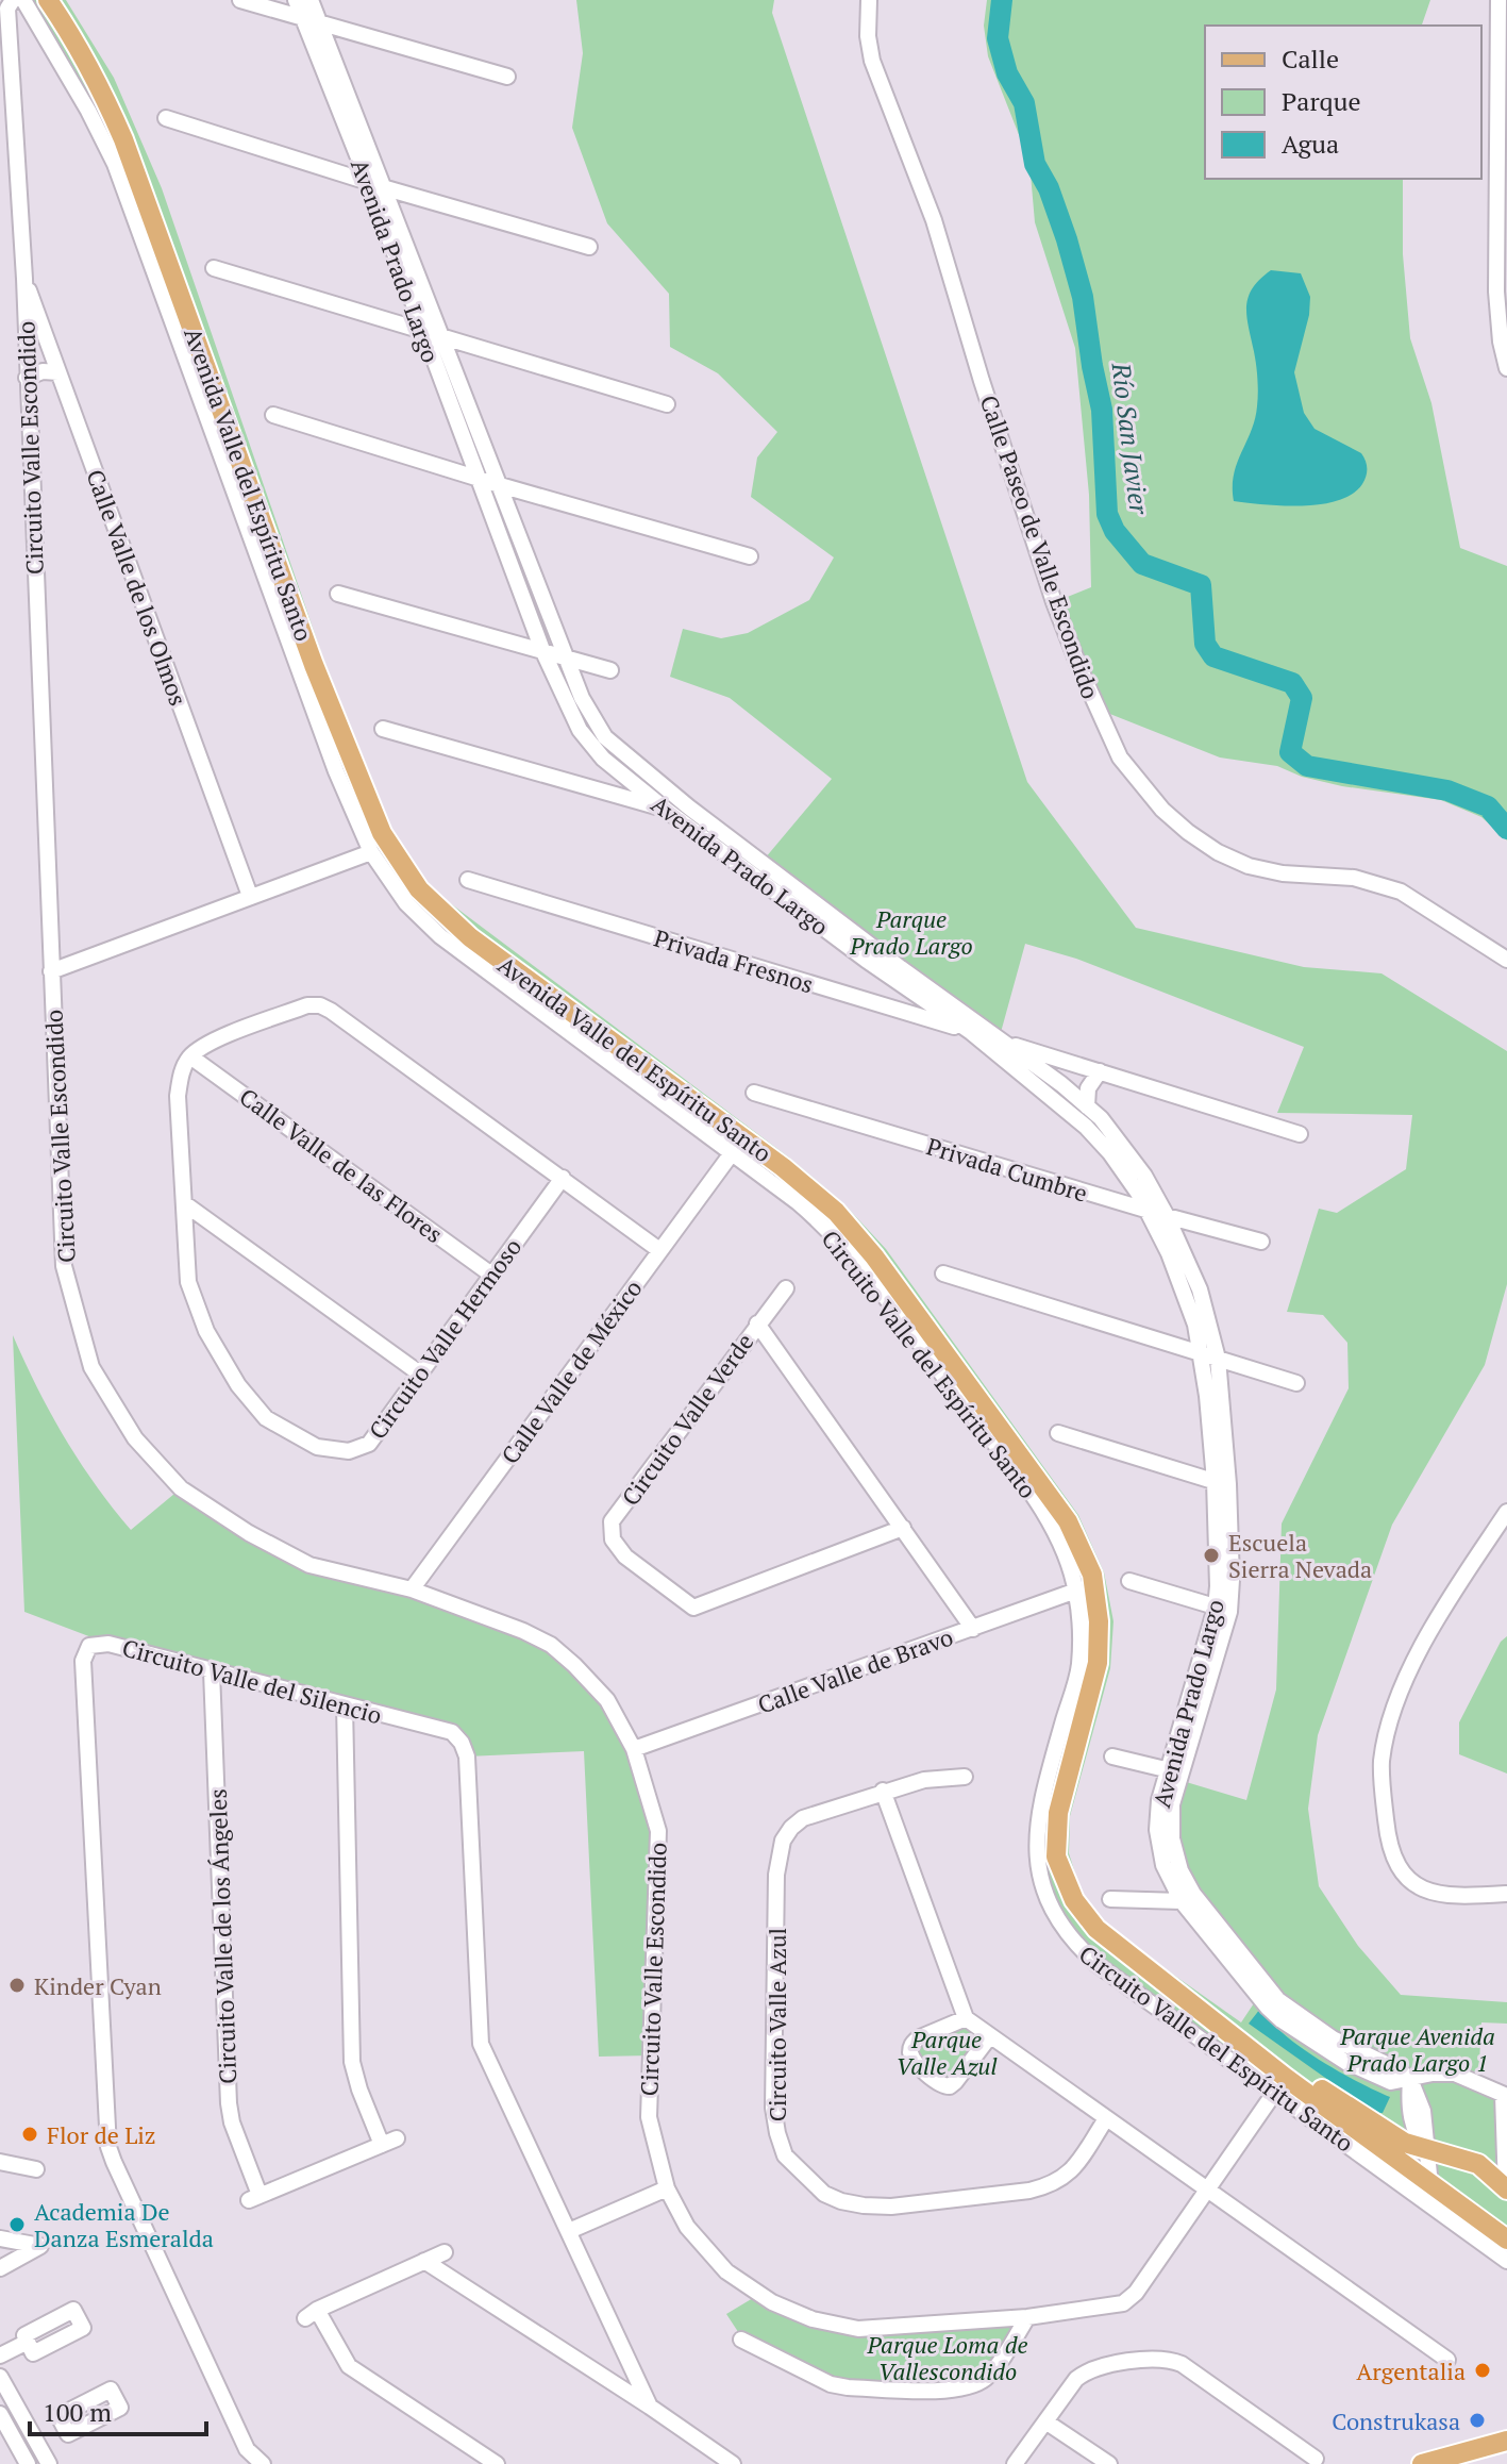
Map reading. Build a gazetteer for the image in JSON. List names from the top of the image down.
{
  "streets": {
    "main road": ["Avenida Valle del Espíritu Santo"],
    "street": [
      "Avenida Prado Largo",
      "Circuito Valle Escondido",
      "Calle Paseo de Valle Escondido",
      "Calle Valle de los Olmos",
      "Privada Fresnos",
      "Calle Valle de las Flores",
      "Privada Cumbre",
      "Circuito Valle Hermoso",
      "Circuito Valle del Espíritu Santo",
      "Calle Valle de México",
      "Circuito Valle Verde",
      "Calle Valle de Bravo",
      "Circuito Valle del Silencio",
      "Circuito Valle de los Ángeles",
      "Circuito Valle Azul"
    ]
  },
  "crossings": [
    ["Avenida Prado Largo", "Privada Fresnos"],
    ["Avenida Prado Largo", "Privada Cumbre"],
    ["Circuito Valle Escondido", "Avenida Valle del Espíritu Santo"],
    ["Circuito Valle Escondido", "Calle Valle de los Olmos"],
    ["Circuito Valle Escondido", "Circuito Valle del Espíritu Santo"],
    ["Circuito Valle Escondido", "Calle Valle de México"],
    ["Circuito Valle Escondido", "Calle Valle de Bravo"],
    ["Avenida Valle del Espíritu Santo", "Circuito Valle del Espíritu Santo"],
    ["Calle Valle de las Flores", "Circuito Valle Hermoso"],
    ["Circuito Valle del Espíritu Santo", "Calle Valle de México"],
    ["Circuito Valle del Espíritu Santo", "Calle Valle de Bravo"],
    ["Circuito Valle Verde", "Calle Valle de Bravo"],
    ["Circuito Valle del Silencio", "Circuito Valle de los Ángeles"]
  ],
  "water": ["Río San Javier"],
  "parks": [
    "Parque Prado Largo",
    "Parque Avenida Prado Largo 1",
    "Parque Valle Azul",
    "Parque Loma de Vallescondido"
  ],
  "places": [
    "Escuela Sierra Nevada",
    "Kinder Cyan",
    "Flor de Liz",
    "Academia De Danza Esmeralda",
    "Argentalia",
    "Construkasa"
  ],
  "legend": ["Calle", "Parque", "Agua"],
  "scale_bar": "100 m"
}
